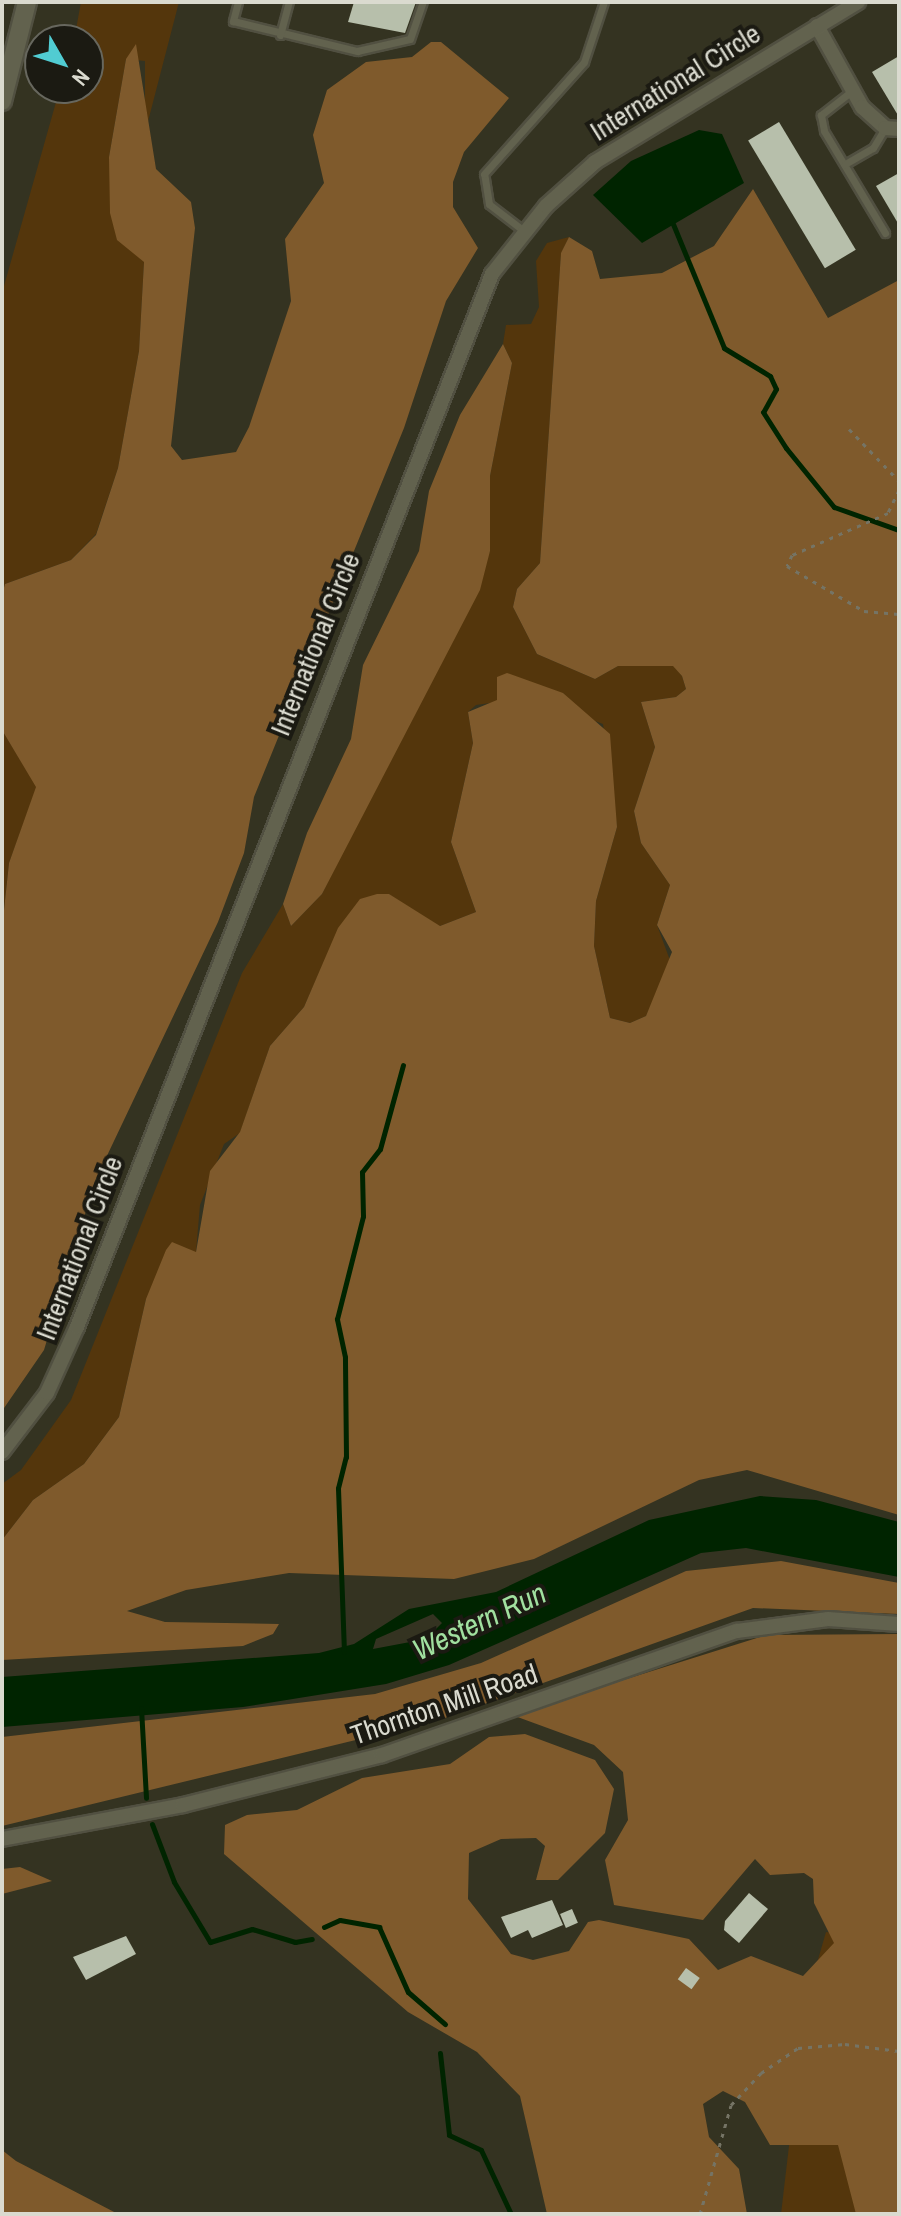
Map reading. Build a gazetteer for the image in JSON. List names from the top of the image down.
{
  "streets": {
    "street": ["International Circle", "Thornton Mill Road"]
  },
  "water": ["Western Run"],
  "north": "bottom right"
}
